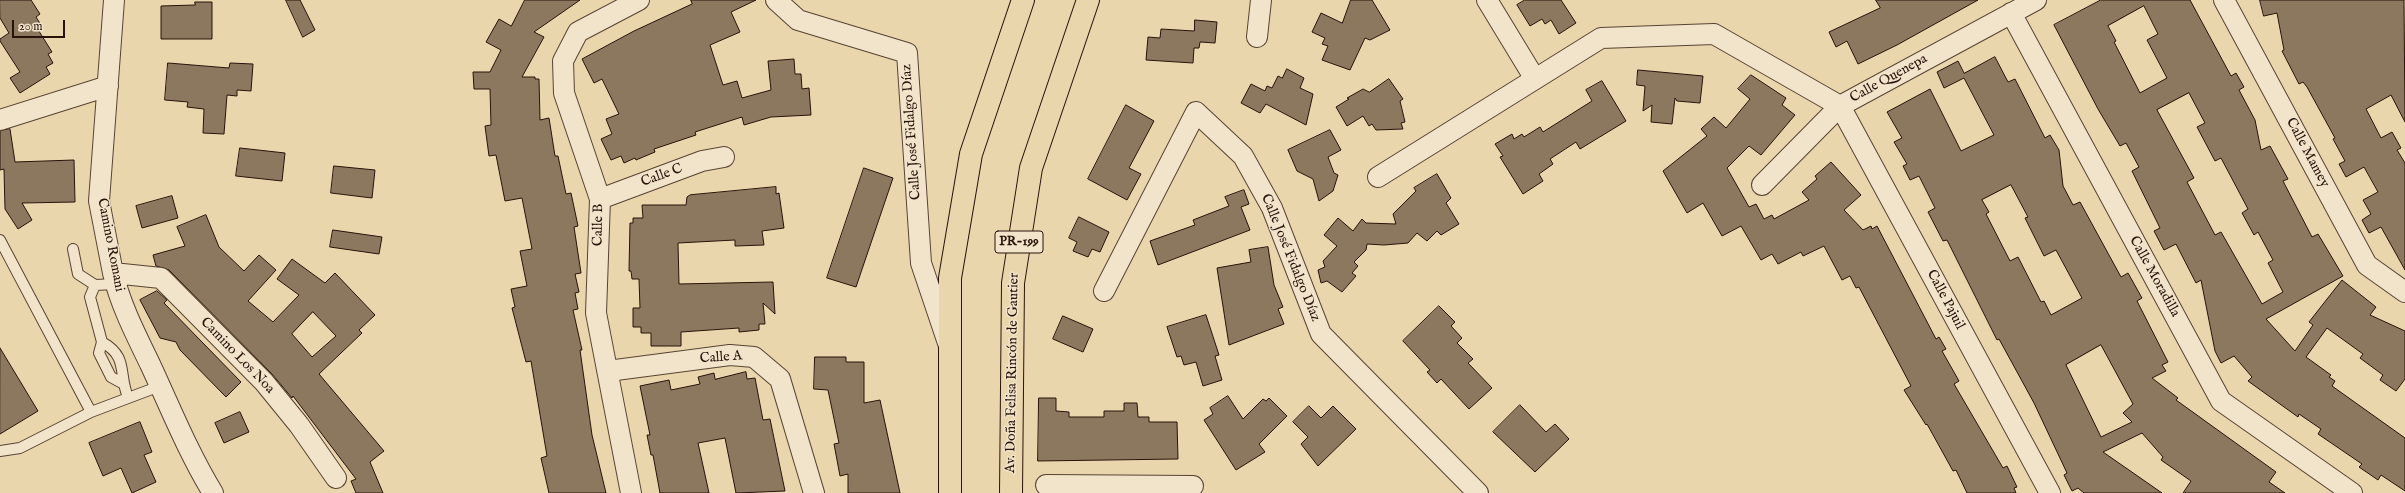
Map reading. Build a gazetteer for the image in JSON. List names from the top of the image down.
{
  "streets": {
    "main road": ["PR-199", "Av. Doña Felisa Rincón de Gautier"],
    "street": [
      "Calle Quenepa",
      "Calle José Fidalgo Díaz",
      "Calle Mamey",
      "Calle C",
      "Calle B",
      "Camino Romani",
      "Calle Moradilla",
      "Calle Pajuil",
      "Camino Los Noa",
      "Calle A"
    ]
  },
  "crossings": [
    ["Calle Quenepa", "Calle Moradilla"],
    ["Calle Quenepa", "Calle Pajuil"],
    ["Calle C", "Calle B"],
    ["Calle B", "Calle A"],
    ["Camino Romani", "Camino Los Noa"]
  ],
  "scale_bar": "20 m"
}
